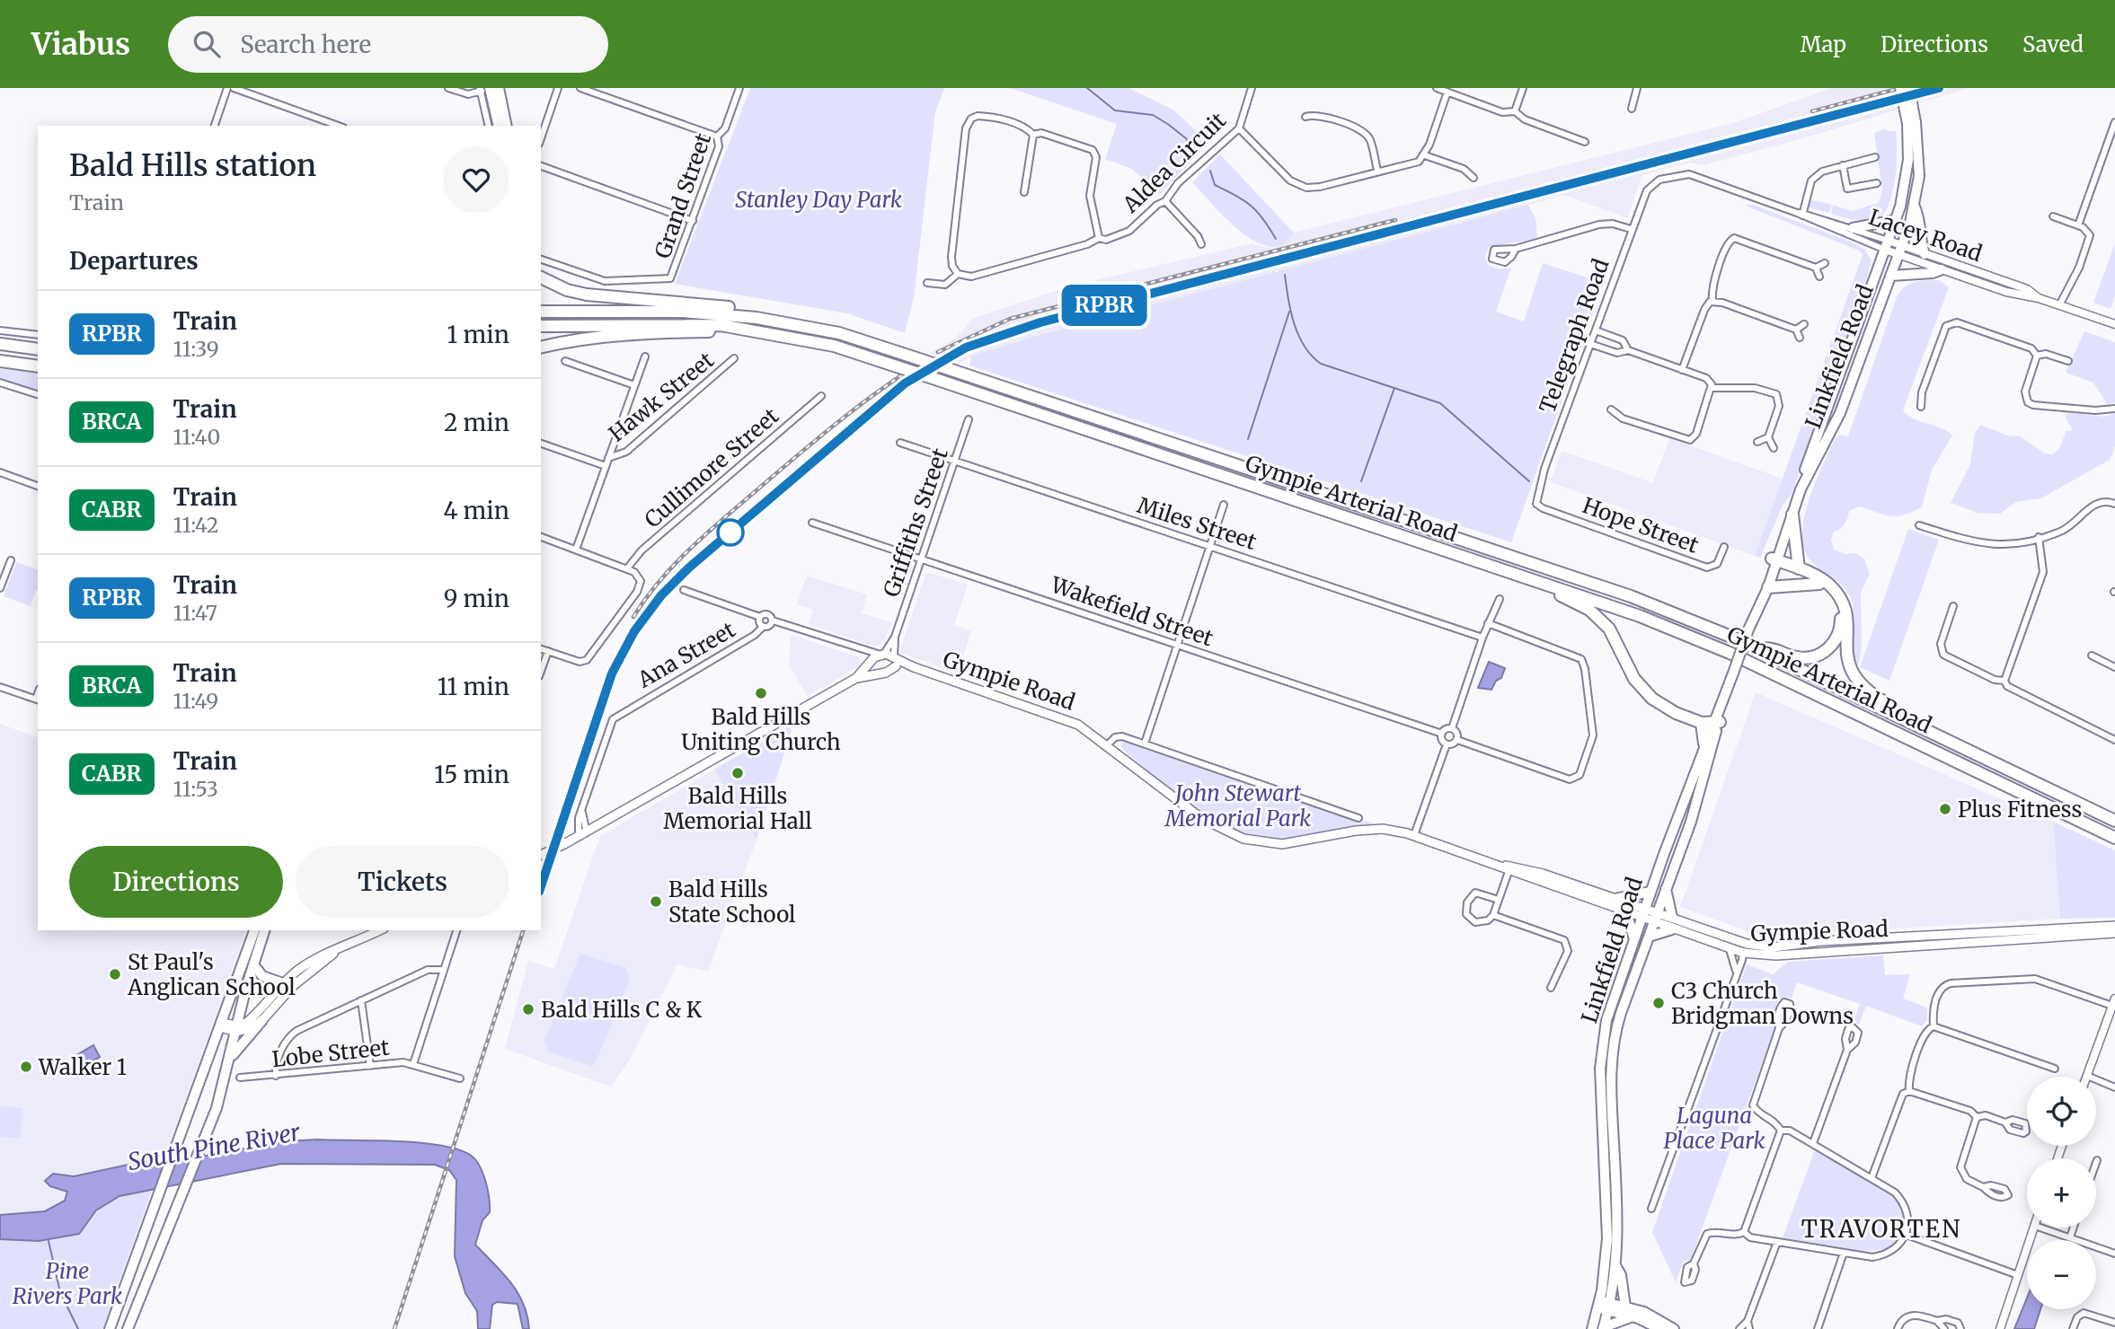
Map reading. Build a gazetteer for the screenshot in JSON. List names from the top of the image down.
{
  "streets": {
    "highway": ["Gympie Arterial Road"],
    "main road": ["Linkfield Road", "Gympie Road"],
    "street": [
      "Aldea Circuit",
      "Grand Street",
      "Lacey Road",
      "Telegraph Road",
      "Hawk Street",
      "Cullimore Street",
      "Griffiths Street",
      "Miles Street",
      "Hope Street",
      "Wakefield Street",
      "Ana Street",
      "Lobe Street"
    ]
  },
  "crossings": [
    ["Lacey Road", "Telegraph Road"],
    ["Lacey Road", "Linkfield Road"],
    ["Telegraph Road", "Hope Street"],
    ["Linkfield Road", "Gympie Road"],
    ["Griffiths Street", "Miles Street"],
    ["Griffiths Street", "Wakefield Street"],
    ["Griffiths Street", "Gympie Road"]
  ],
  "districts": ["TRAVORTEN"],
  "water": ["South Pine River"],
  "parks": [
    "Stanley Day Park",
    "John Stewart Memorial Park",
    "Laguna Place Park",
    "Pine Rivers Park"
  ],
  "places": [
    "Bald Hills Uniting Church",
    "Bald Hills Memorial Hall",
    "Plus Fitness",
    "Bald Hills State School",
    "St Paul's Anglican School",
    "C3 Church Bridgman Downs",
    "Bald Hills C & K",
    "Walker 1"
  ],
  "page": {
    "header": "Viabus",
    "search": "Search here",
    "nav": ["Map", "Directions", "Saved"],
    "on_map": "RPBR",
    "heading": [
      ["Bald Hills station", "Train"],
      "Departures"
    ],
    "list": [
      {
        "mark": "RPBR",
        "name": "Train",
        "note": "11:39",
        "value": "1 min"
      },
      {
        "mark": "BRCA",
        "name": "Train",
        "note": "11:40",
        "value": "2 min"
      },
      {
        "mark": "CABR",
        "name": "Train",
        "note": "11:42",
        "value": "4 min"
      },
      {
        "mark": "RPBR",
        "name": "Train",
        "note": "11:47",
        "value": "9 min"
      },
      {
        "mark": "BRCA",
        "name": "Train",
        "note": "11:49",
        "value": "11 min"
      },
      {
        "mark": "CABR",
        "name": "Train",
        "note": "11:53",
        "value": "15 min"
      }
    ],
    "buttons": ["Directions", "Tickets"],
    "map_buttons": ["+", "−"]
  }
}
